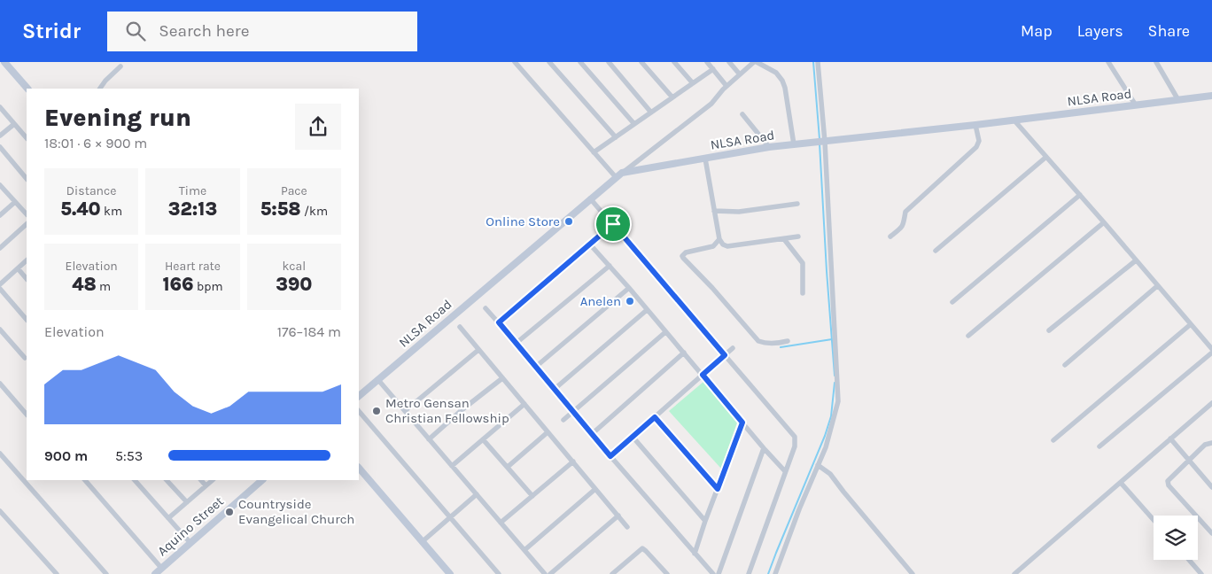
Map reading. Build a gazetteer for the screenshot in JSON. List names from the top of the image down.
{
  "streets": {
    "main road": ["NLSA Road", "Aquino Street"]
  },
  "places": [
    "Online Store",
    "Anelen",
    "Metro Gensan Christian Fellowship",
    "Countryside Evangelical Church"
  ],
  "page": {
    "header": "Stridr",
    "search": "Search here",
    "nav": ["Map", "Layers", "Share"],
    "heading": ["Evening run", "18:01 · 6 × 900 m"],
    "stats": [
      ["Distance", "5.40 km"],
      ["Time", "32:13"],
      ["Pace", "5:58 /km"],
      ["Elevation", "48 m"],
      ["Heart rate", "166 bpm"],
      ["kcal", "390"]
    ],
    "chart": ["Elevation", "176–184 m"],
    "list": [
      {
        "name": "900 m",
        "note": "5:53"
      }
    ]
  }
}
